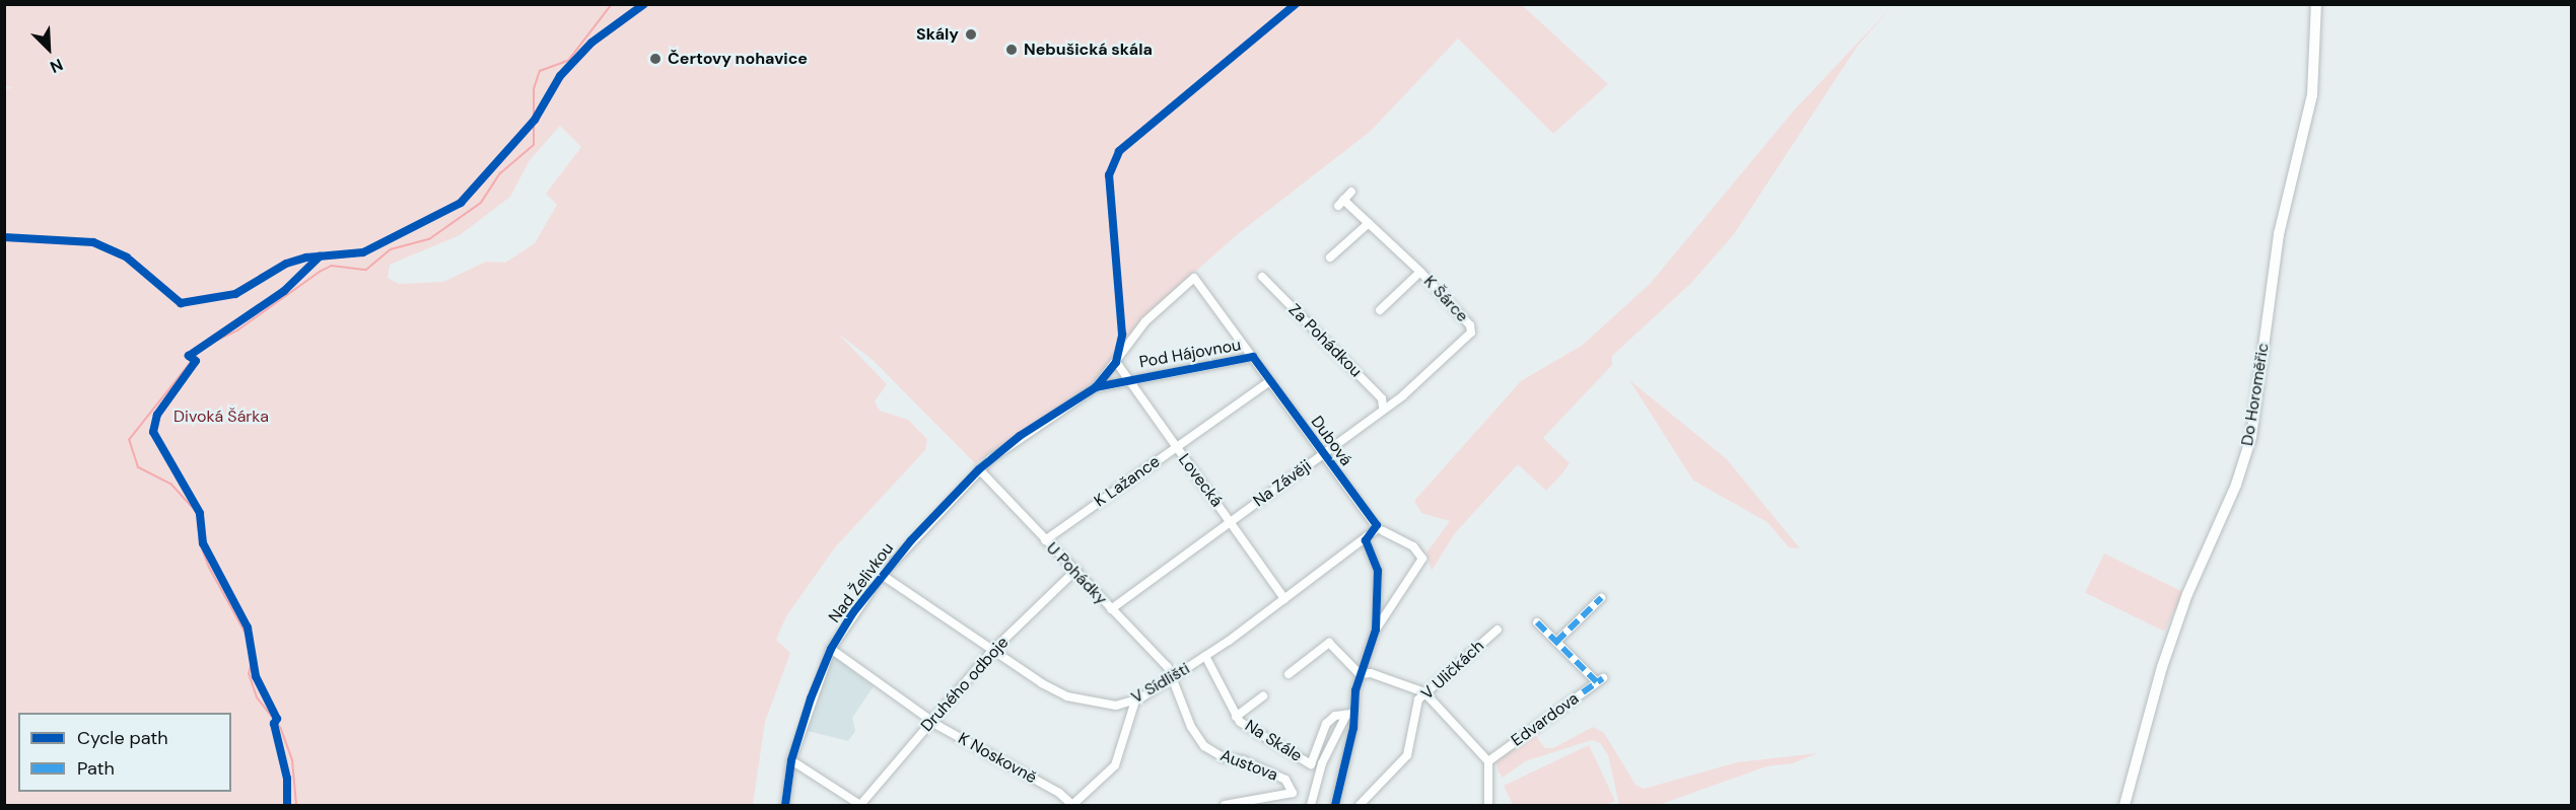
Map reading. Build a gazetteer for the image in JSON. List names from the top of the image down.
{
  "streets": {
    "street": [
      "K Šárce",
      "Za Pohádkou",
      "Pod Hájovnou",
      "Do Horoměřic",
      "Dubová",
      "Lovecká",
      "K Lažance",
      "Na Závěji",
      "U Pohádky",
      "Nad Želivkou",
      "V Uličkách",
      "V Sídlišti",
      "Druhého odboje",
      "Edvardova",
      "Na Skále",
      "K Noskovně",
      "Austova"
    ]
  },
  "crossings": [
    ["K Šárce", "Na Závěji"],
    ["Za Pohádkou", "Na Závěji"],
    ["Pod Hájovnou", "Dubová"],
    ["Pod Hájovnou", "Lovecká"],
    ["Pod Hájovnou", "U Pohádky"],
    ["Pod Hájovnou", "Nad Želivkou"],
    ["Dubová", "K Lažance"],
    ["Dubová", "Na Závěji"],
    ["Dubová", "V Sídlišti"],
    ["Lovecká", "K Lažance"],
    ["Lovecká", "Na Závěji"],
    ["Lovecká", "V Sídlišti"],
    ["K Lažance", "U Pohádky"],
    ["Na Závěji", "U Pohádky"],
    ["U Pohádky", "Nad Želivkou"],
    ["U Pohádky", "V Sídlišti"],
    ["U Pohádky", "Druhého odboje"],
    ["U Pohádky", "Austova"],
    ["Nad Želivkou", "V Sídlišti"],
    ["Nad Želivkou", "K Noskovně"],
    ["V Sídlišti", "Druhého odboje"],
    ["V Sídlišti", "Na Skále"],
    ["V Sídlišti", "Austova"],
    ["Druhého odboje", "K Noskovně"]
  ],
  "parks": ["Divoká Šárka"],
  "places": ["Skály", "Nebušická skála", "Čertovy nohavice"],
  "legend": ["Cycle path", "Path"],
  "north": "bottom right"
}
